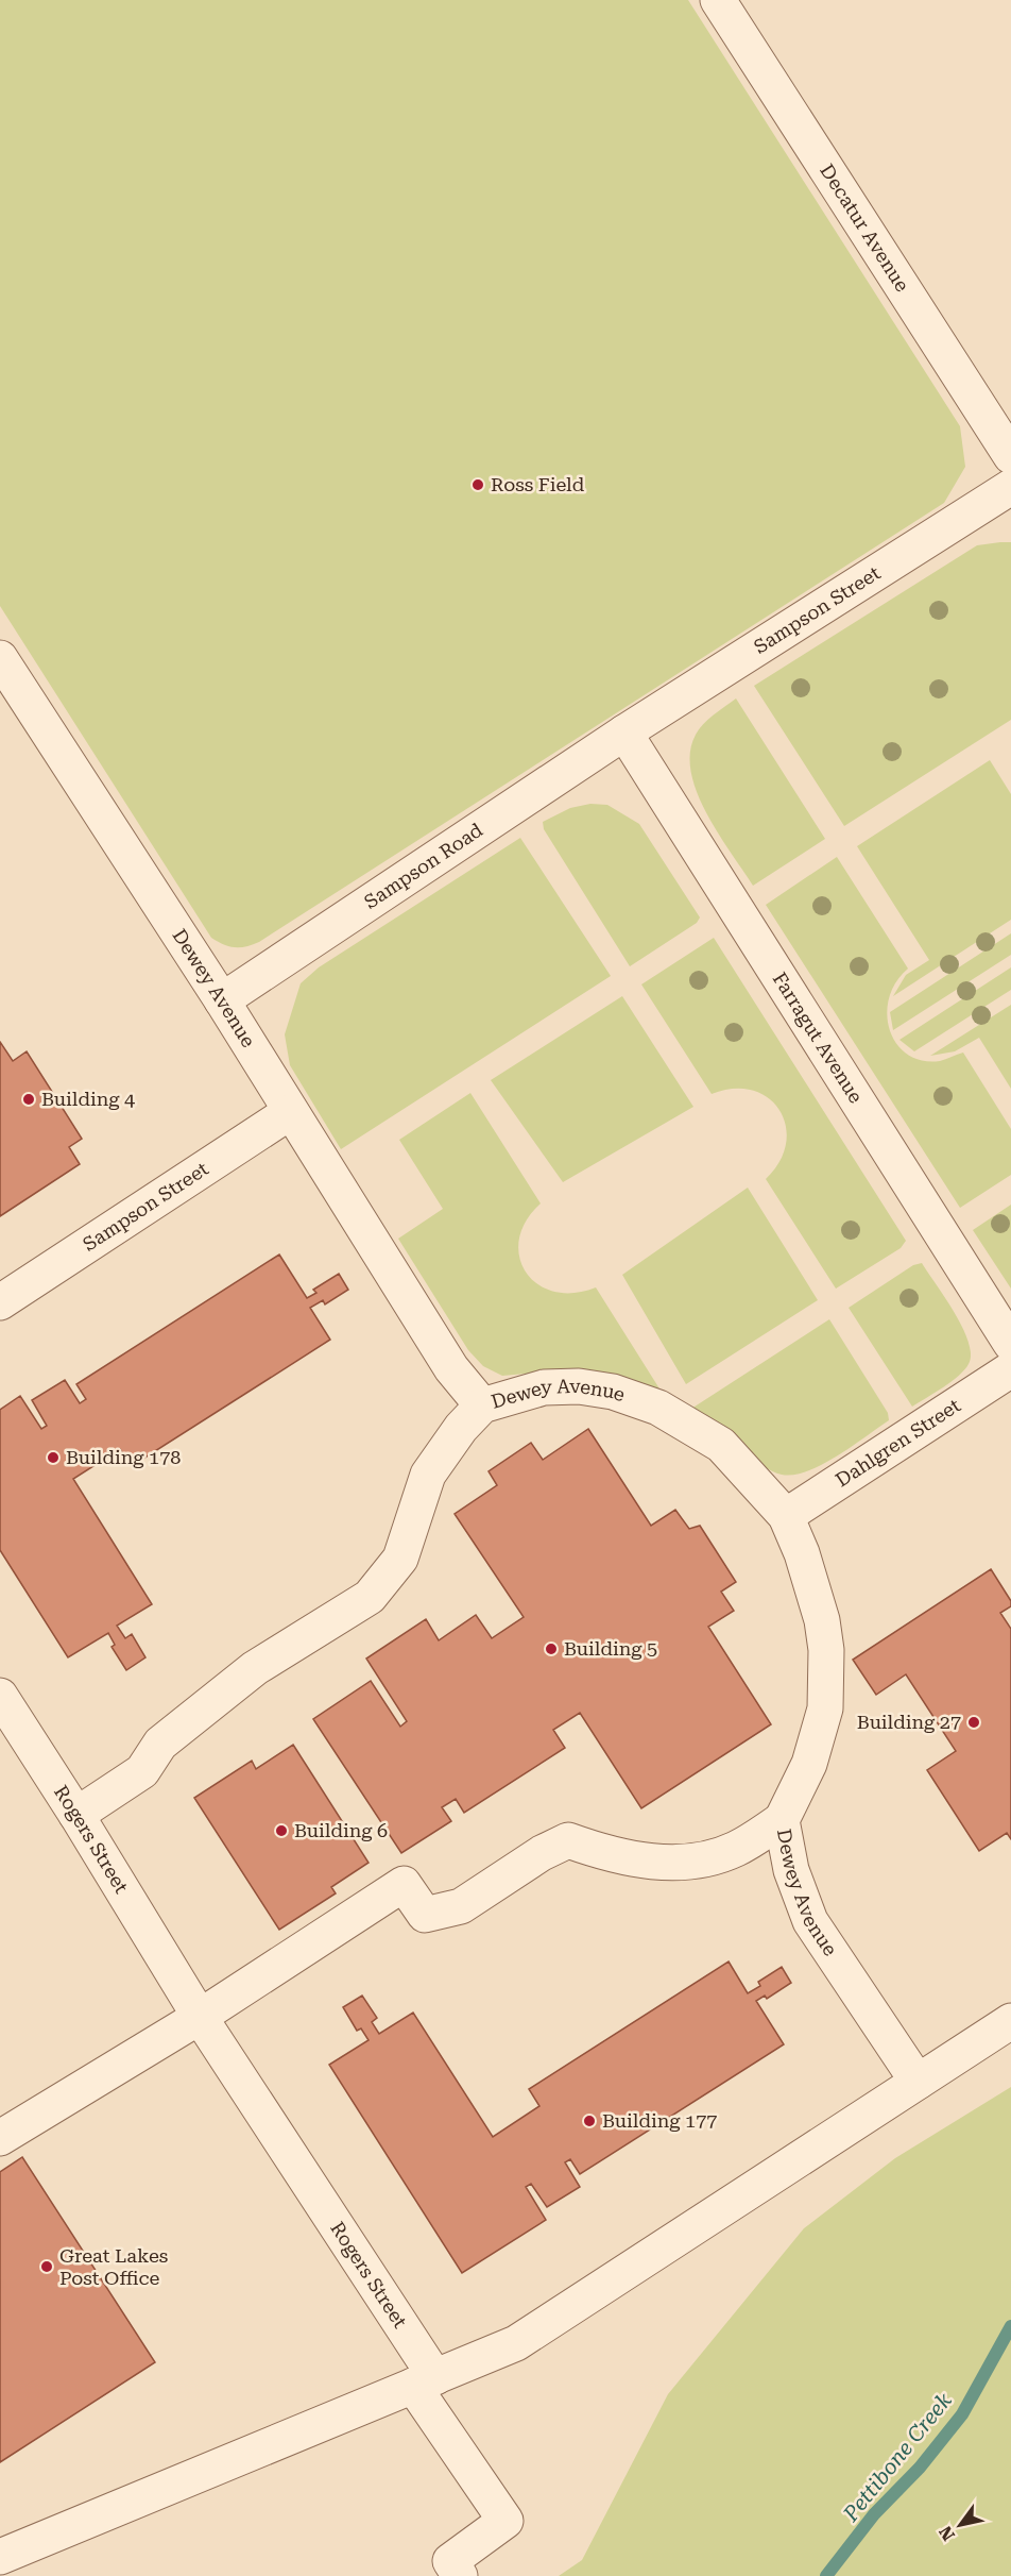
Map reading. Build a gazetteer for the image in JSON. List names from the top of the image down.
{
  "streets": {
    "street": [
      "Decatur Avenue",
      "Sampson Street",
      "Sampson Road",
      "Dewey Avenue",
      "Farragut Avenue",
      "Dahlgren Street",
      "Rogers Street"
    ]
  },
  "crossings": [
    ["Sampson Street", "Sampson Road"],
    ["Sampson Street", "Dewey Avenue"],
    ["Sampson Street", "Farragut Avenue"],
    ["Sampson Road", "Dewey Avenue"],
    ["Sampson Road", "Farragut Avenue"],
    ["Dewey Avenue", "Dahlgren Street"]
  ],
  "water": ["Pettibone Creek"],
  "places": [
    "Ross Field",
    "Building 4",
    "Building 178",
    "Building 5",
    "Building 27",
    "Building 6",
    "Building 177",
    "Great Lakes Post Office"
  ],
  "north": "bottom left"
}
